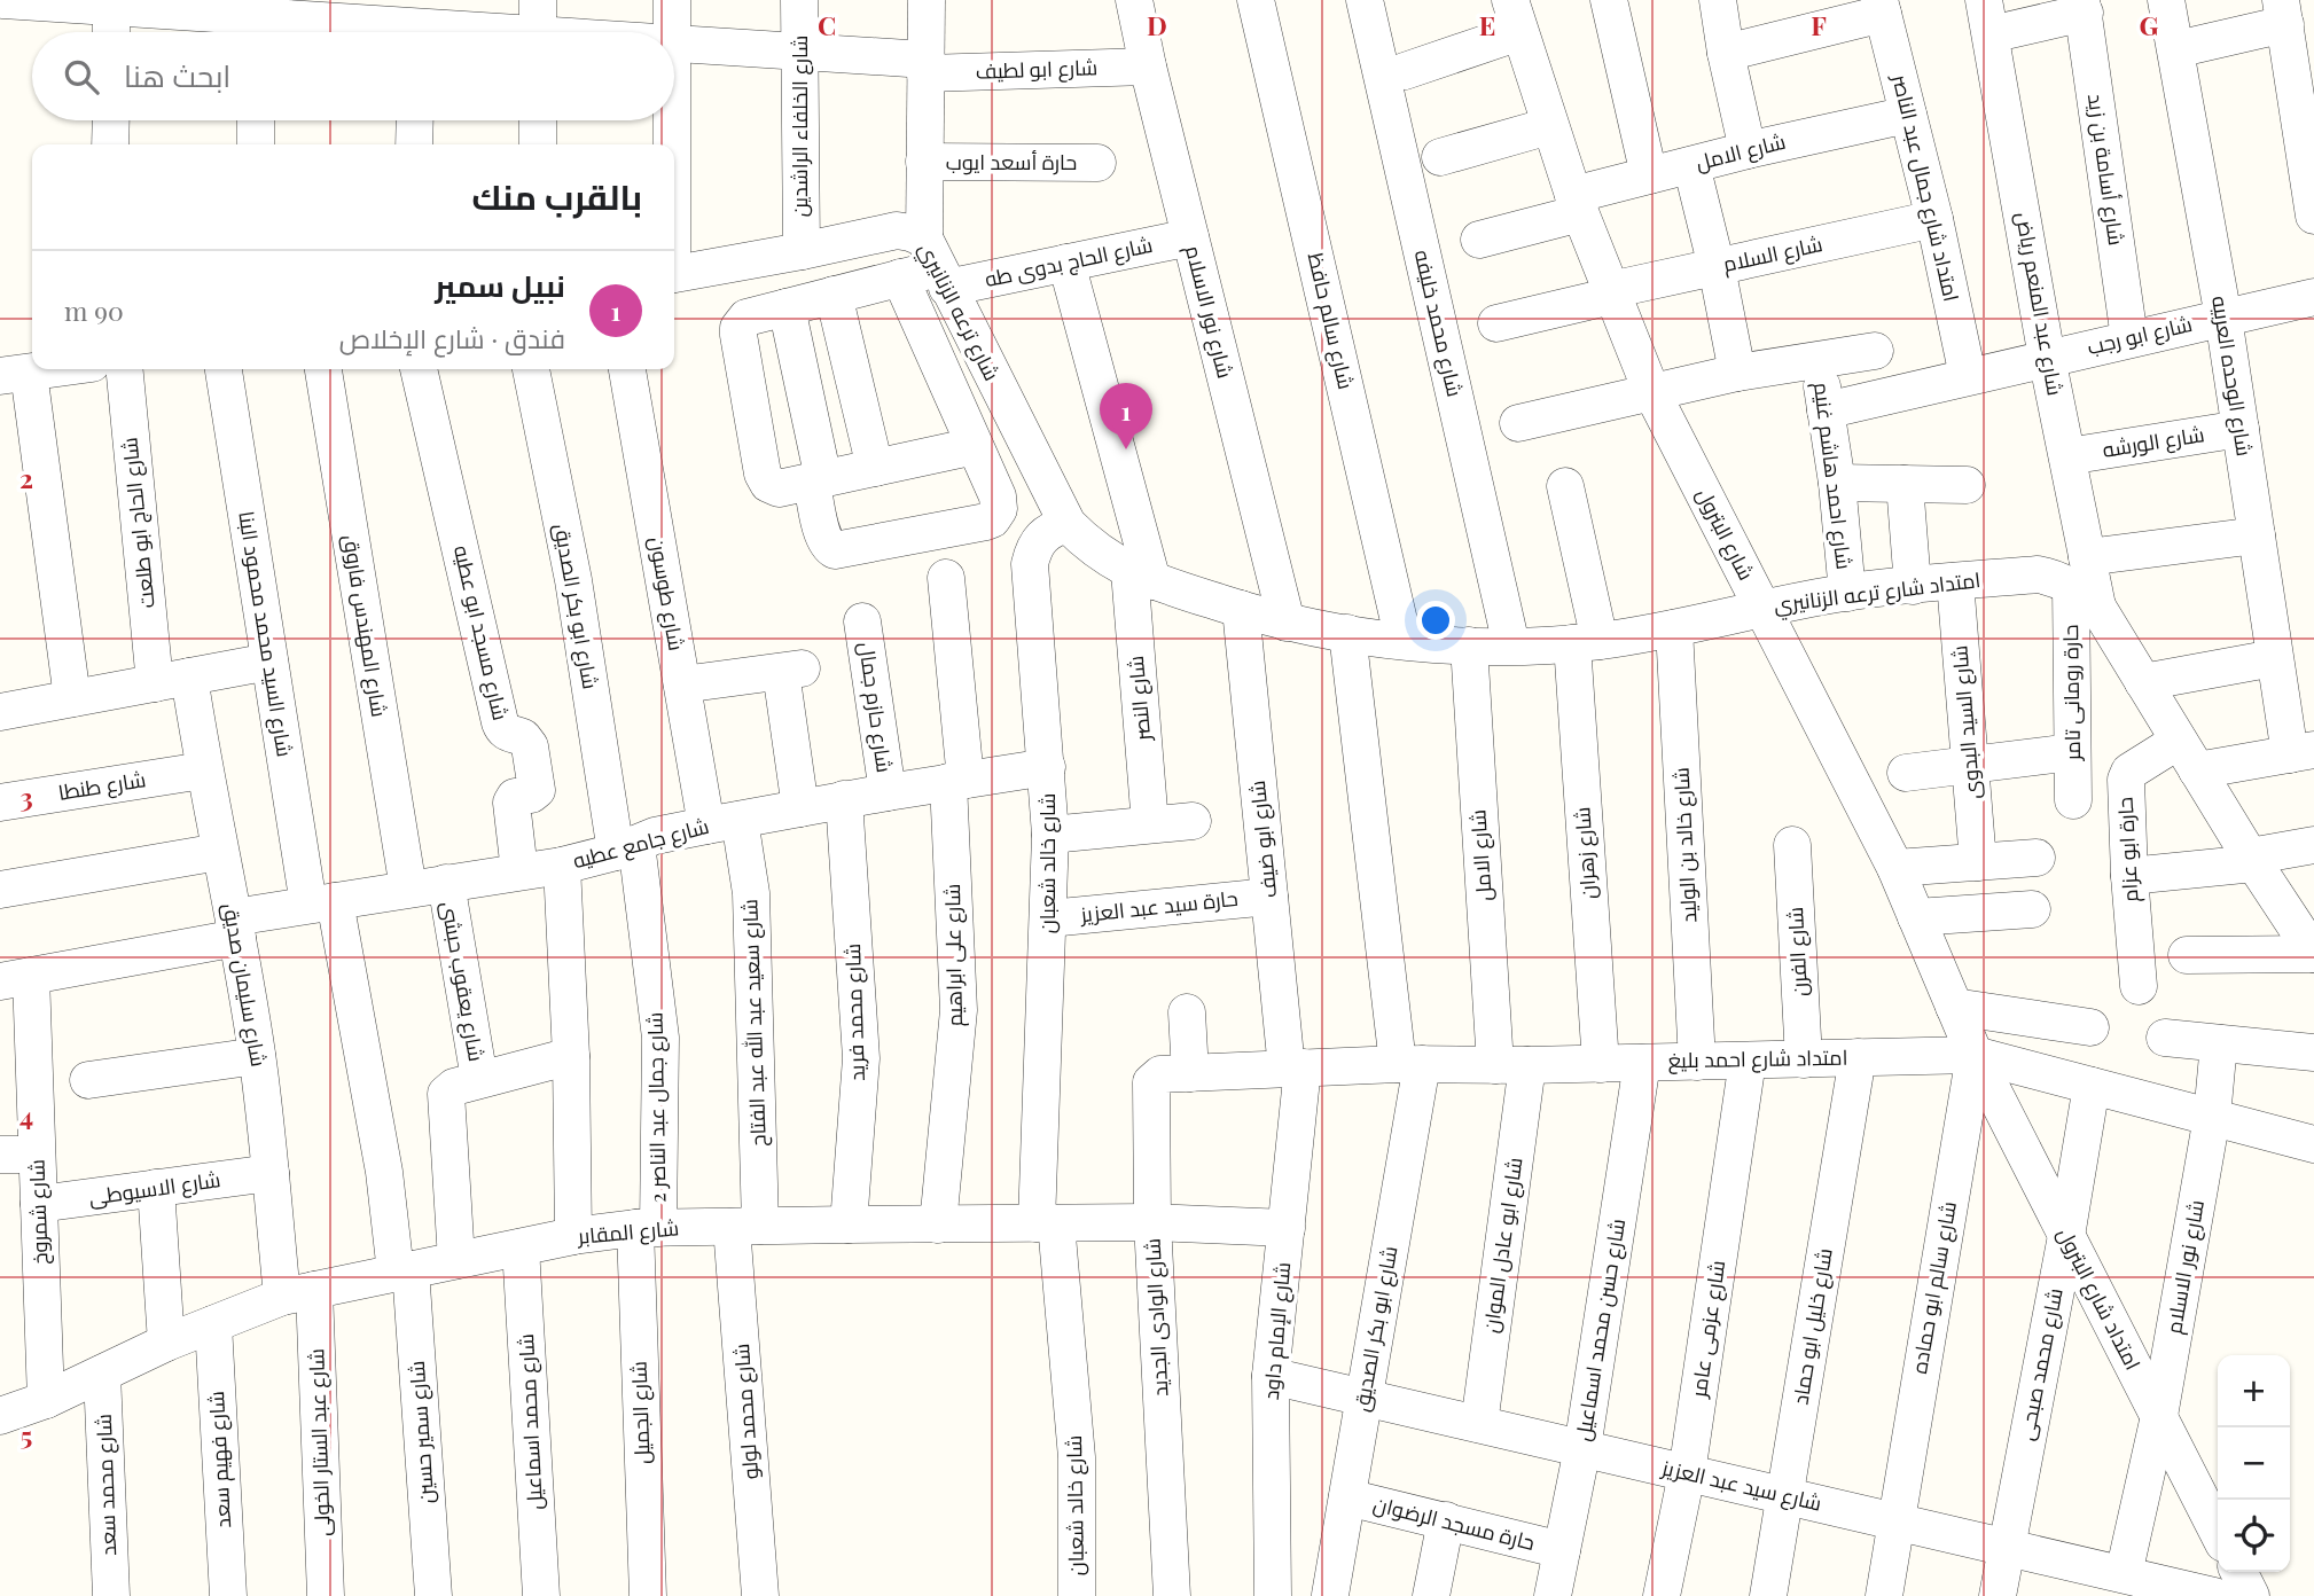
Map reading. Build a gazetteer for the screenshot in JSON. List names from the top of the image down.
{
  "streets": {
    "street": [
      "شارع ابو لطيف",
      "شارع الخلفاء الراشدين",
      "شارع الامل",
      "حارة أسعد ايوب",
      "شارع أسامة بن زيد",
      "امتداد شارع جمال عبد الناصر",
      "شارع السلام",
      "شارع الحاج بدوى طه",
      "شارع عبد المنعم رياض",
      "شارع ترعه الزنانيري",
      "شارع نور الاسلام",
      "شارع سالم حافظ",
      "شارع محمد خليفه",
      "شارع ابو رجب",
      "شارع الوحده العربيه",
      "شارع الورشه",
      "شارع احمد هاشم غنيم",
      "شارع الحاج ابو طلعت",
      "شارع البترول",
      "امتداد شارع ترعه الزنانيري",
      "شارع طوسون",
      "شارع ابو بكر الصديق",
      "شارع المهندس فاروق",
      "شارع مسجد ابو عطيه",
      "شارع السيد محمد محمود البنا",
      "حارة رومانى تامر",
      "شارع النصر",
      "شارع حازم جمال",
      "شارع السيد البدوى",
      "شارع طنطا",
      "شارع ابو ضيف",
      "شارع جامع عطيه",
      "شارع خالد بن الوليد",
      "حارة ابو عزام",
      "شارع زهران",
      "شارع خالد شعبان",
      "حارة سيد عبد العزيز",
      "شارع الفرن",
      "شارع على ابراهيم",
      "شارع يعقوب حبشى",
      "شارع سليمان صديق",
      "شارع محمد فريد",
      "شارع سعيد عبد الله عبد الفتاح",
      "امتداد شارع احمد بليغ",
      "شارع جمال عبد الناصر 2",
      "شارع الاسيوطى",
      "شارع شمروخ",
      "شارع المقابر",
      "شارع ابو عادل الموان",
      "شارع سالم ابو حماده",
      "امتداد شارع البترول",
      "شارع الوادى الجديد",
      "شارع خليل ابو حماد",
      "شارع عزمى عامر",
      "شارع حسن محمد اسماعيل",
      "شارع الإمام داود",
      "شارع محمد صبحى",
      "شارع محمد لولو",
      "شارع الجميل",
      "شارع محمد اسماعيل",
      "شارع سمير حسين",
      "شارع عبد الستار الخولى",
      "شارع فهيم سعد",
      "شارع محمد سعد",
      "شارع سيد عبد العزيز",
      "حارة مسجد الرضوان"
    ]
  },
  "crossings": [
    ["شارع ابو لطيف", "شارع الخلفاء الراشدين"],
    ["شارع ابو لطيف", "شارع نور الاسلام"],
    ["شارع الخلفاء الراشدين", "شارع ترعه الزنانيري"],
    ["شارع الامل", "امتداد شارع جمال عبد الناصر"],
    ["شارع الامل", "شارع البترول"],
    ["شارع الامل", "امتداد شارع ترعه الزنانيري"],
    ["شارع الامل", "امتداد شارع احمد بليغ"],
    ["شارع الامل", "شارع ابو عادل الموان"],
    ["شارع أسامة بن زيد", "شارع ابو رجب"],
    ["امتداد شارع جمال عبد الناصر", "شارع السلام"],
    ["امتداد شارع جمال عبد الناصر", "شارع ابو رجب"],
    ["شارع السلام", "شارع البترول"],
    ["شارع الحاج بدوى طه", "شارع ترعه الزنانيري"],
    ["شارع الحاج بدوى طه", "شارع نور الاسلام"],
    ["شارع الحاج بدوى طه", "شارع النصر"],
    ["شارع عبد المنعم رياض", "شارع ابو رجب"],
    ["شارع عبد المنعم رياض", "شارع الورشه"],
    ["شارع عبد المنعم رياض", "امتداد شارع ترعه الزنانيري"],
    ["شارع عبد المنعم رياض", "حارة رومانى تامر"],
    ["شارع ترعه الزنانيري", "امتداد شارع ترعه الزنانيري"],
    ["شارع ترعه الزنانيري", "شارع النصر"],
    ["شارع ترعه الزنانيري", "شارع خالد شعبان"],
    ["شارع نور الاسلام", "امتداد شارع ترعه الزنانيري"],
    ["شارع نور الاسلام", "امتداد شارع احمد بليغ"],
    ["شارع نور الاسلام", "امتداد شارع البترول"],
    ["شارع نور الاسلام", "شارع سيد عبد العزيز"],
    ["شارع سالم حافظ", "امتداد شارع ترعه الزنانيري"],
    ["شارع محمد خليفه", "امتداد شارع ترعه الزنانيري"],
    ["شارع ابو رجب", "شارع الوحده العربيه"],
    ["شارع ابو رجب", "شارع احمد هاشم غنيم"],
    ["شارع الوحده العربيه", "شارع الورشه"],
    ["شارع احمد هاشم غنيم", "امتداد شارع ترعه الزنانيري"],
    ["شارع الحاج ابو طلعت", "شارع سليمان صديق"],
    ["شارع البترول", "امتداد شارع ترعه الزنانيري"],
    ["شارع البترول", "امتداد شارع احمد بليغ"],
    ["شارع البترول", "شارع سالم ابو حماده"],
    ["شارع البترول", "امتداد شارع البترول"],
    ["امتداد شارع ترعه الزنانيري", "شارع ابو بكر الصديق"],
    ["امتداد شارع ترعه الزنانيري", "حارة رومانى تامر"],
    ["امتداد شارع ترعه الزنانيري", "شارع النصر"],
    ["امتداد شارع ترعه الزنانيري", "شارع السيد البدوى"],
    ["امتداد شارع ترعه الزنانيري", "شارع ابو ضيف"],
    ["امتداد شارع ترعه الزنانيري", "شارع خالد بن الوليد"],
    ["امتداد شارع ترعه الزنانيري", "شارع زهران"],
    ["شارع طوسون", "شارع جامع عطيه"],
    ["شارع طوسون", "شارع سعيد عبد الله عبد الفتاح"],
    ["شارع ابو بكر الصديق", "شارع جامع عطيه"],
    ["شارع ابو بكر الصديق", "امتداد شارع احمد بليغ"],
    ["شارع ابو بكر الصديق", "شارع جمال عبد الناصر 2"],
    ["شارع ابو بكر الصديق", "شارع سيد عبد العزيز"],
    ["شارع ابو بكر الصديق", "حارة مسجد الرضوان"],
    ["شارع المهندس فاروق", "شارع جامع عطيه"],
    ["شارع مسجد ابو عطيه", "شارع جامع عطيه"],
    ["شارع السيد محمد محمود البنا", "شارع جامع عطيه"],
    ["شارع السيد محمد محمود البنا", "شارع المقابر"],
    ["شارع السيد محمد محمود البنا", "شارع سمير حسين"],
    ["شارع حازم جمال", "شارع جامع عطيه"],
    ["شارع طنطا", "شارع سليمان صديق"],
    ["شارع ابو ضيف", "حارة سيد عبد العزيز"],
    ["شارع ابو ضيف", "امتداد شارع احمد بليغ"],
    ["شارع ابو ضيف", "شارع الإمام داود"],
    ["شارع جامع عطيه", "شارع خالد شعبان"],
    ["شارع جامع عطيه", "شارع على ابراهيم"],
    ["شارع جامع عطيه", "شارع يعقوب حبشى"],
    ["شارع جامع عطيه", "شارع سليمان صديق"],
    ["شارع جامع عطيه", "شارع محمد فريد"],
    ["شارع جامع عطيه", "شارع سعيد عبد الله عبد الفتاح"],
    ["شارع جامع عطيه", "شارع جمال عبد الناصر 2"],
    ["شارع جامع عطيه", "شارع شمروخ"],
    ["شارع خالد بن الوليد", "امتداد شارع احمد بليغ"],
    ["شارع زهران", "امتداد شارع احمد بليغ"],
    ["شارع خالد شعبان", "حارة سيد عبد العزيز"],
    ["شارع خالد شعبان", "شارع المقابر"],
    ["شارع الفرن", "امتداد شارع احمد بليغ"],
    ["شارع على ابراهيم", "شارع المقابر"],
    ["شارع سليمان صديق", "شارع الاسيوطى"],
    ["شارع سليمان صديق", "شارع المقابر"],
    ["شارع سليمان صديق", "شارع عبد الستار الخولى"],
    ["شارع محمد فريد", "شارع المقابر"],
    ["شارع سعيد عبد الله عبد الفتاح", "شارع المقابر"],
    ["شارع سعيد عبد الله عبد الفتاح", "شارع محمد لولو"],
    ["امتداد شارع احمد بليغ", "شارع ابو عادل الموان"],
    ["امتداد شارع احمد بليغ", "شارع سالم ابو حماده"],
    ["امتداد شارع احمد بليغ", "امتداد شارع البترول"],
    ["امتداد شارع احمد بليغ", "شارع الوادى الجديد"],
    ["امتداد شارع احمد بليغ", "شارع خليل ابو حماد"],
    ["امتداد شارع احمد بليغ", "شارع عزمى عامر"],
    ["امتداد شارع احمد بليغ", "شارع حسن محمد اسماعيل"],
    ["امتداد شارع احمد بليغ", "شارع الإمام داود"],
    ["امتداد شارع احمد بليغ", "شارع محمد صبحى"],
    ["شارع جمال عبد الناصر 2", "شارع المقابر"],
    ["شارع جمال عبد الناصر 2", "شارع الجميل"],
    ["شارع الاسيوطى", "شارع شمروخ"],
    ["شارع شمروخ", "شارع المقابر"],
    ["شارع المقابر", "شارع الوادى الجديد"],
    ["شارع المقابر", "شارع الإمام داود"],
    ["شارع المقابر", "شارع محمد لولو"],
    ["شارع المقابر", "شارع الجميل"],
    ["شارع المقابر", "شارع محمد اسماعيل"],
    ["شارع المقابر", "شارع سمير حسين"],
    ["شارع المقابر", "شارع عبد الستار الخولى"],
    ["شارع المقابر", "شارع فهيم سعد"],
    ["شارع المقابر", "شارع محمد سعد"],
    ["شارع ابو عادل الموان", "شارع سيد عبد العزيز"],
    ["شارع سالم ابو حماده", "امتداد شارع البترول"],
    ["شارع سالم ابو حماده", "شارع سيد عبد العزيز"],
    ["امتداد شارع البترول", "شارع محمد صبحى"],
    ["شارع خليل ابو حماد", "شارع سيد عبد العزيز"],
    ["شارع عزمى عامر", "شارع سيد عبد العزيز"],
    ["شارع حسن محمد اسماعيل", "شارع سيد عبد العزيز"],
    ["شارع حسن محمد اسماعيل", "حارة مسجد الرضوان"],
    ["شارع الإمام داود", "شارع سيد عبد العزيز"],
    ["شارع محمد صبحى", "شارع سيد عبد العزيز"]
  ],
  "page": {
    "search": "ابحث هنا",
    "heading": "بالقرب منك",
    "list": [
      {
        "mark": "1",
        "name": "نبيل سمير",
        "note": "فندق · شارع الإخلاص",
        "value": "90 m"
      }
    ],
    "pins": "1",
    "map_buttons": ["+", "−"]
  },
  "grid": {
    "columns": [
      "C",
      "D",
      "E",
      "F",
      "G"
    ],
    "rows": [
      "2",
      "3",
      "4",
      "5"
    ]
  }
}
